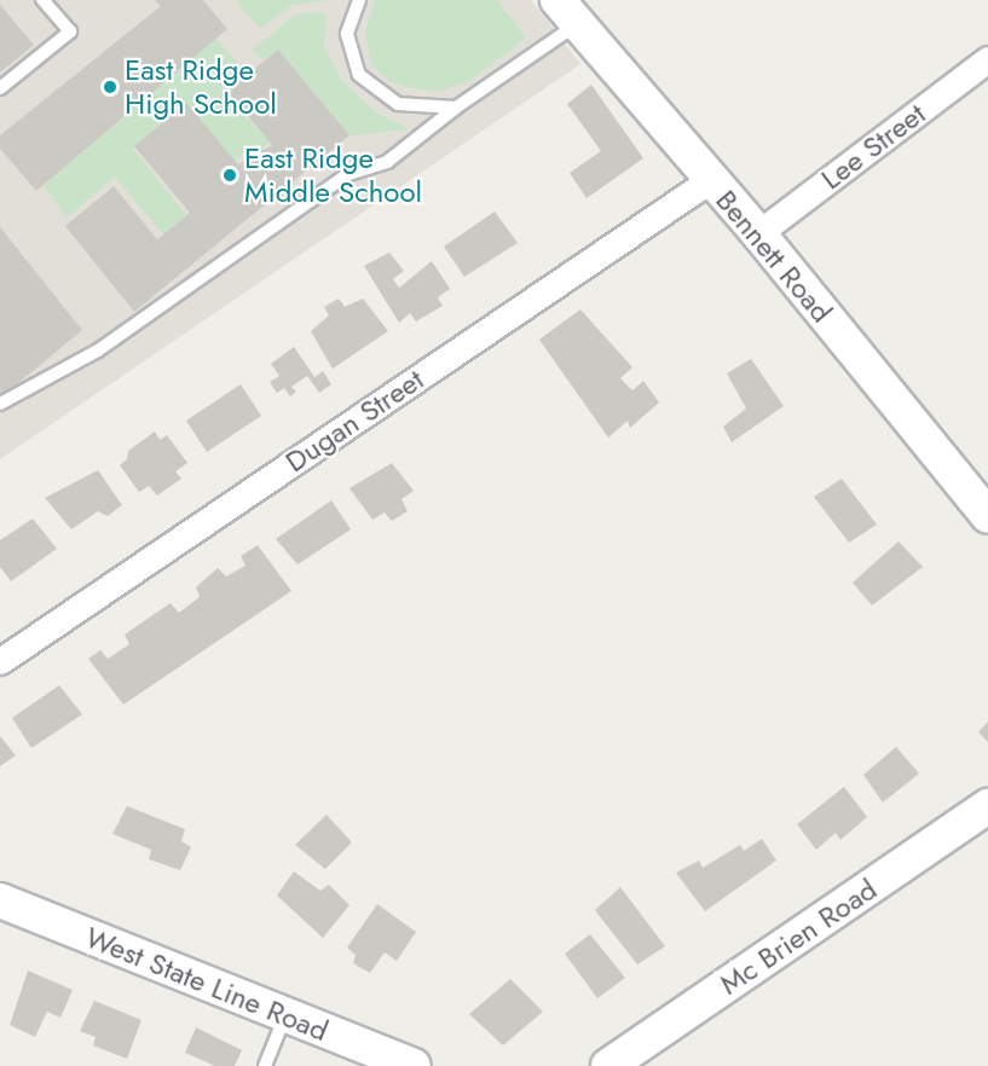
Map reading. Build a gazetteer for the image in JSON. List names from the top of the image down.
{
  "streets": {
    "street": [
      "Lee Street",
      "Bennett Road",
      "Dugan Street",
      "Mc Brien Road",
      "West State Line Road"
    ]
  },
  "crossings": [
    ["Lee Street", "Bennett Road"],
    ["Bennett Road", "Dugan Street"]
  ],
  "places": ["East Ridge High School", "East Ridge Middle School"]
}
